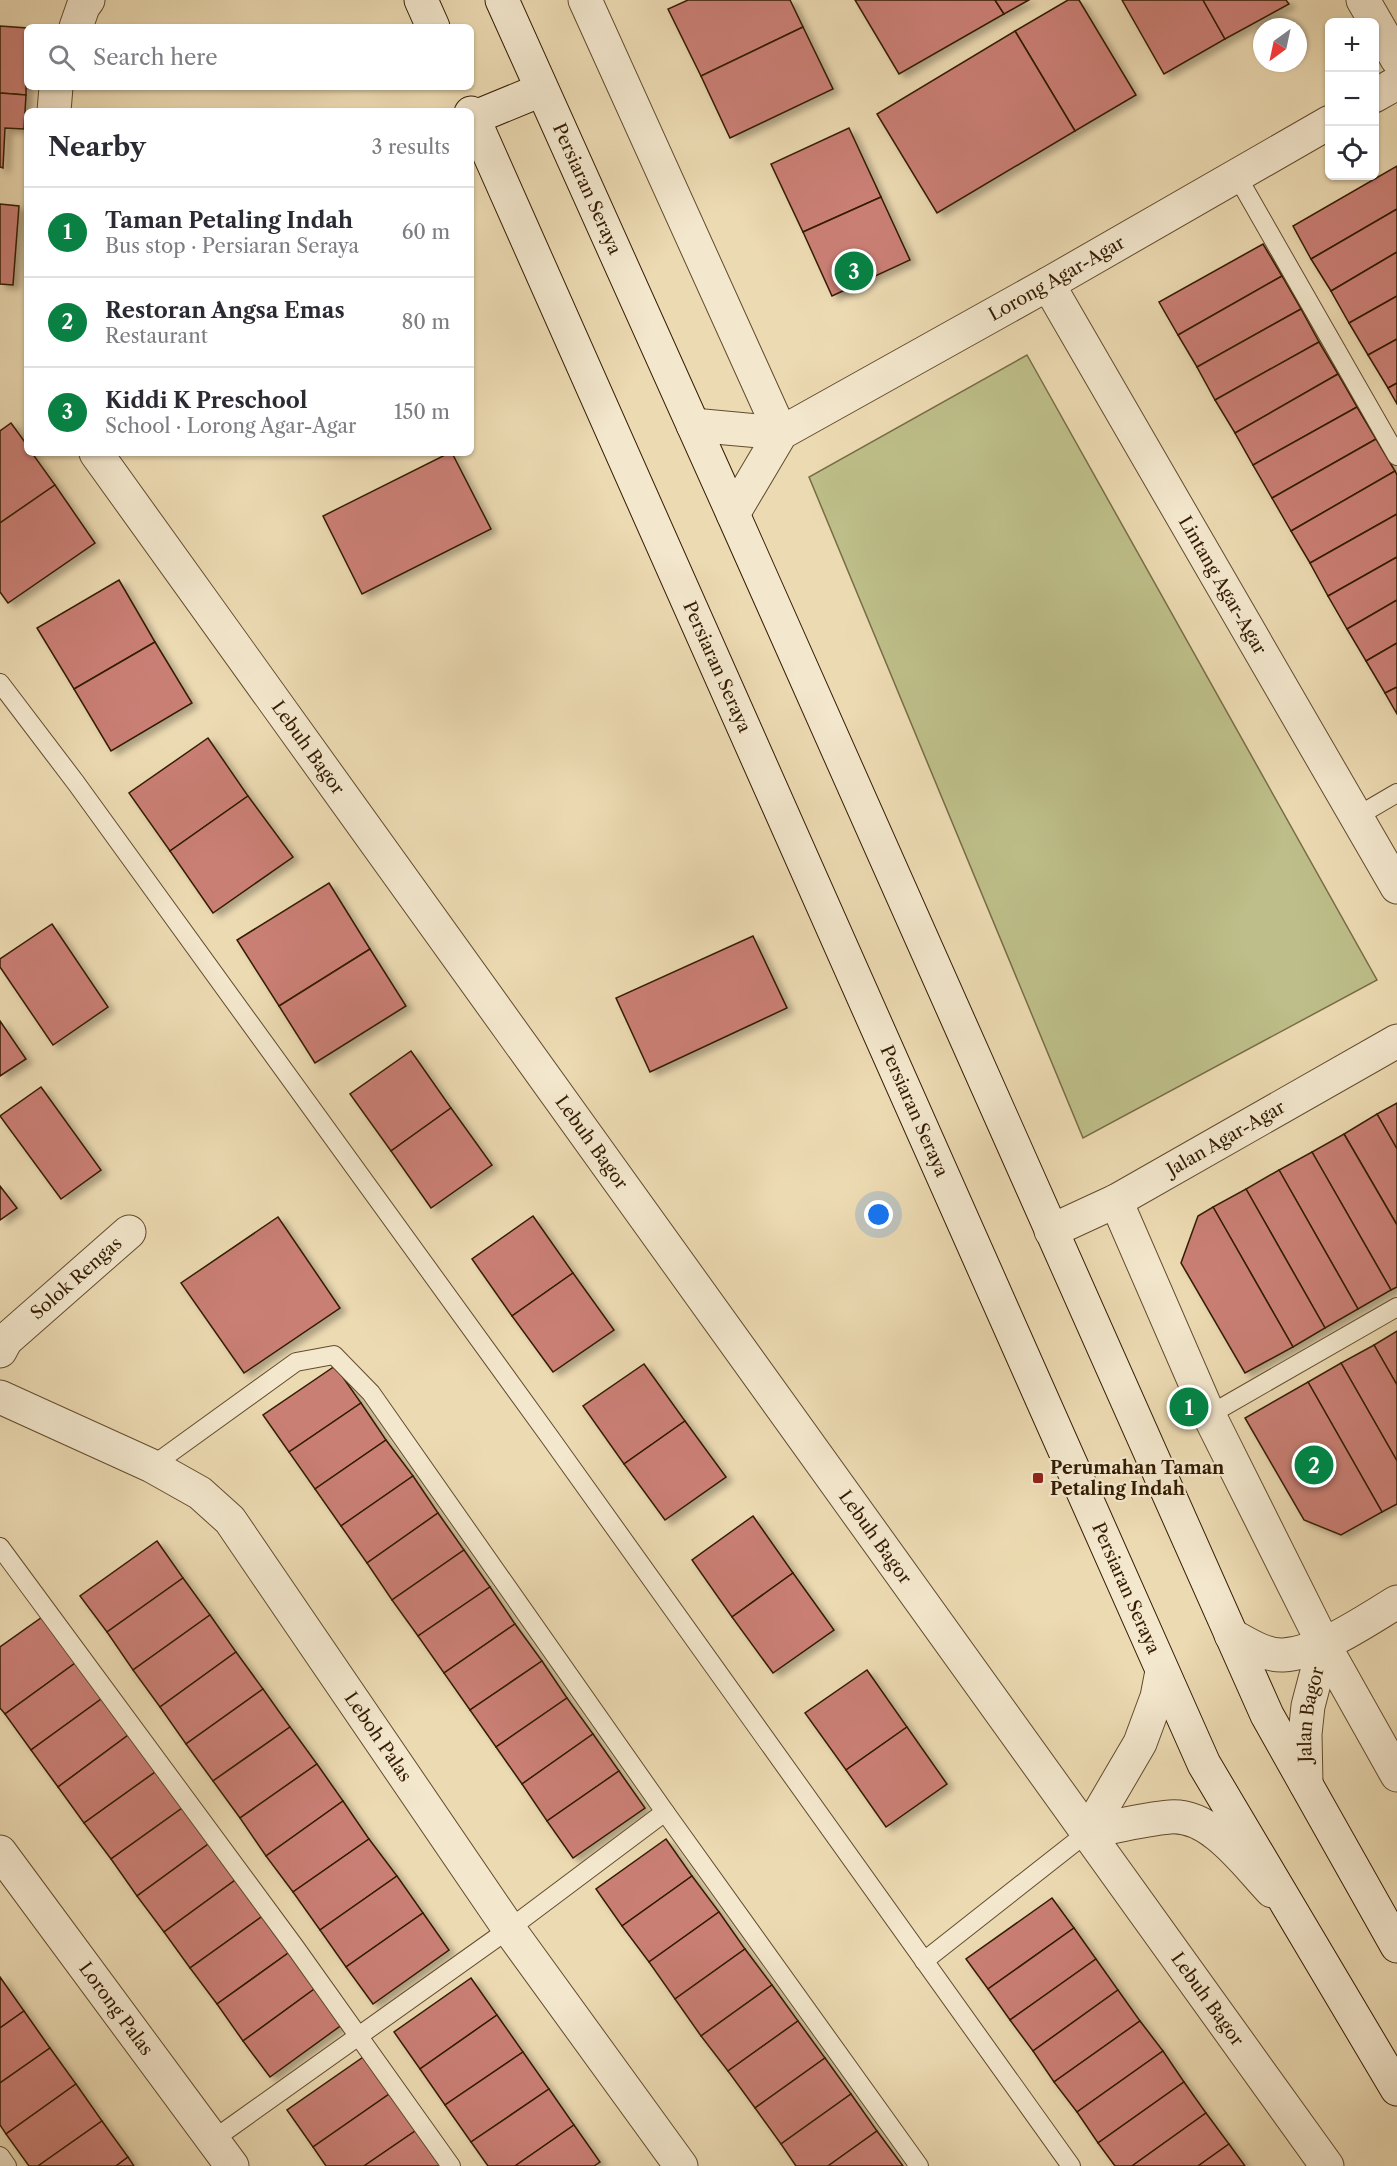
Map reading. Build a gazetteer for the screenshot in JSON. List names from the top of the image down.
{
  "streets": {
    "street": [
      "Persiaran Seraya",
      "Lorong Agar-Agar",
      "Lintang Agar-Agar",
      "Lebuh Bagor",
      "Jalan Agar-Agar",
      "Solok Rengas",
      "Jalan Bagor",
      "Leboh Palas",
      "Lorong Palas"
    ]
  },
  "crossings": [
    ["Persiaran Seraya", "Jalan Agar-Agar"],
    ["Persiaran Seraya", "Jalan Bagor"],
    ["Lorong Agar-Agar", "Lintang Agar-Agar"]
  ],
  "places": {
    "transit": ["Perumahan Taman Petaling Indah"]
  },
  "north": "bottom left",
  "page": {
    "map_buttons": ["+", "−"],
    "search": "Search here",
    "heading": ["Nearby", "3 results"],
    "list": [
      {
        "mark": "1",
        "name": "Taman Petaling Indah",
        "note": "Bus stop · Persiaran Seraya",
        "value": "60 m"
      },
      {
        "mark": "2",
        "name": "Restoran Angsa Emas",
        "note": "Restaurant",
        "value": "80 m"
      },
      {
        "mark": "3",
        "name": "Kiddi K Preschool",
        "note": "School · Lorong Agar-Agar",
        "value": "150 m"
      }
    ],
    "pins": ["3", "1", "2"]
  }
}
